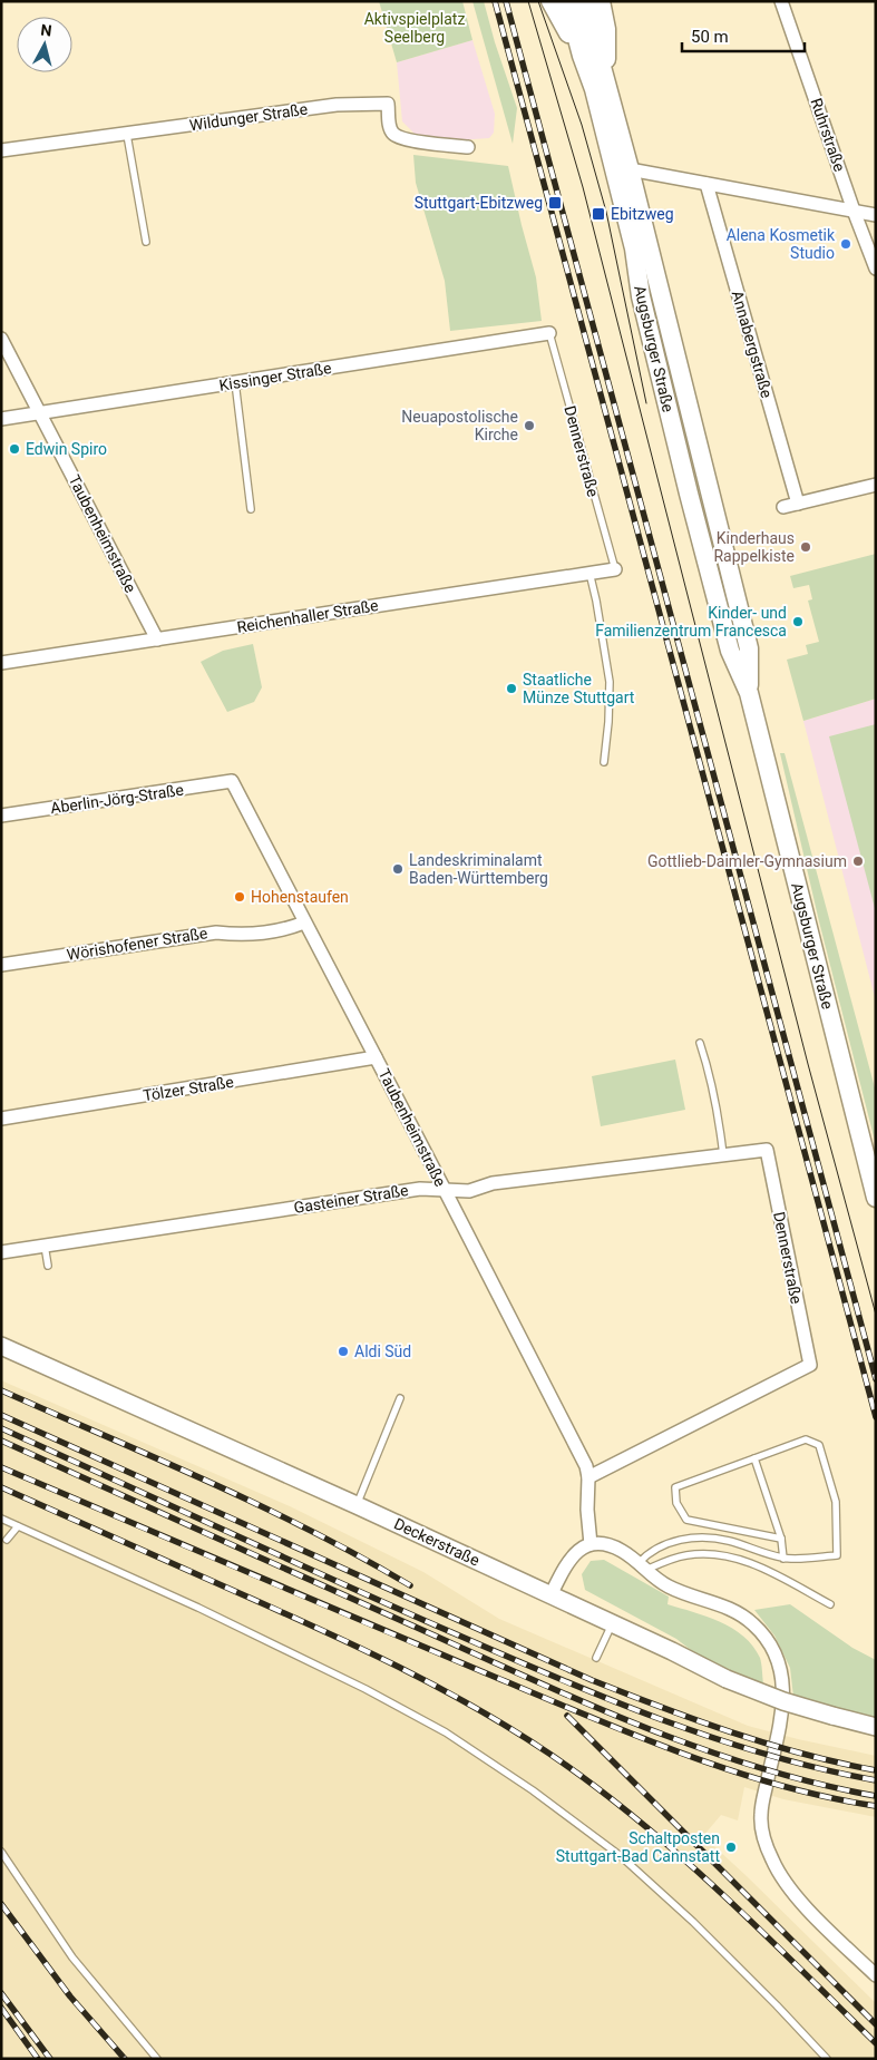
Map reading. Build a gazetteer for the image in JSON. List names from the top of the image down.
{
  "streets": {
    "main road": ["Augsburger Straße"],
    "street": [
      "Wildunger Straße",
      "Ruhrstraße",
      "Annabergstraße",
      "Kissinger Straße",
      "Dennerstraße",
      "Taubenheimstraße",
      "Reichenhaller Straße",
      "Aberlin-Jörg-Straße",
      "Wörishofener Straße",
      "Tölzer Straße",
      "Gasteiner Straße",
      "Deckerstraße"
    ]
  },
  "crossings": [
    ["Kissinger Straße", "Dennerstraße"],
    ["Kissinger Straße", "Taubenheimstraße"],
    ["Dennerstraße", "Taubenheimstraße"],
    ["Dennerstraße", "Reichenhaller Straße"],
    ["Dennerstraße", "Gasteiner Straße"],
    ["Taubenheimstraße", "Reichenhaller Straße"],
    ["Taubenheimstraße", "Aberlin-Jörg-Straße"],
    ["Taubenheimstraße", "Wörishofener Straße"],
    ["Taubenheimstraße", "Tölzer Straße"],
    ["Taubenheimstraße", "Gasteiner Straße"]
  ],
  "parks": ["Aktivspielplatz Seelberg"],
  "places": {
    "transit": ["Stuttgart-Ebitzweg", "Ebitzweg"],
    "other": [
      "Alena Kosmetik Studio",
      "Neuapostolische Kirche",
      "Edwin Spiro",
      "Kinderhaus Rappelkiste",
      "Kinder- und Familienzentrum Francesca",
      "Staatliche Münze Stuttgart",
      "Gottlieb-Daimler-Gymnasium",
      "Landeskriminalamt Baden-Württemberg",
      "Hohenstaufen",
      "Aldi Süd",
      "Schaltposten Stuttgart-Bad Cannstatt"
    ]
  },
  "scale_bar": "50 m",
  "north": "top"
}
